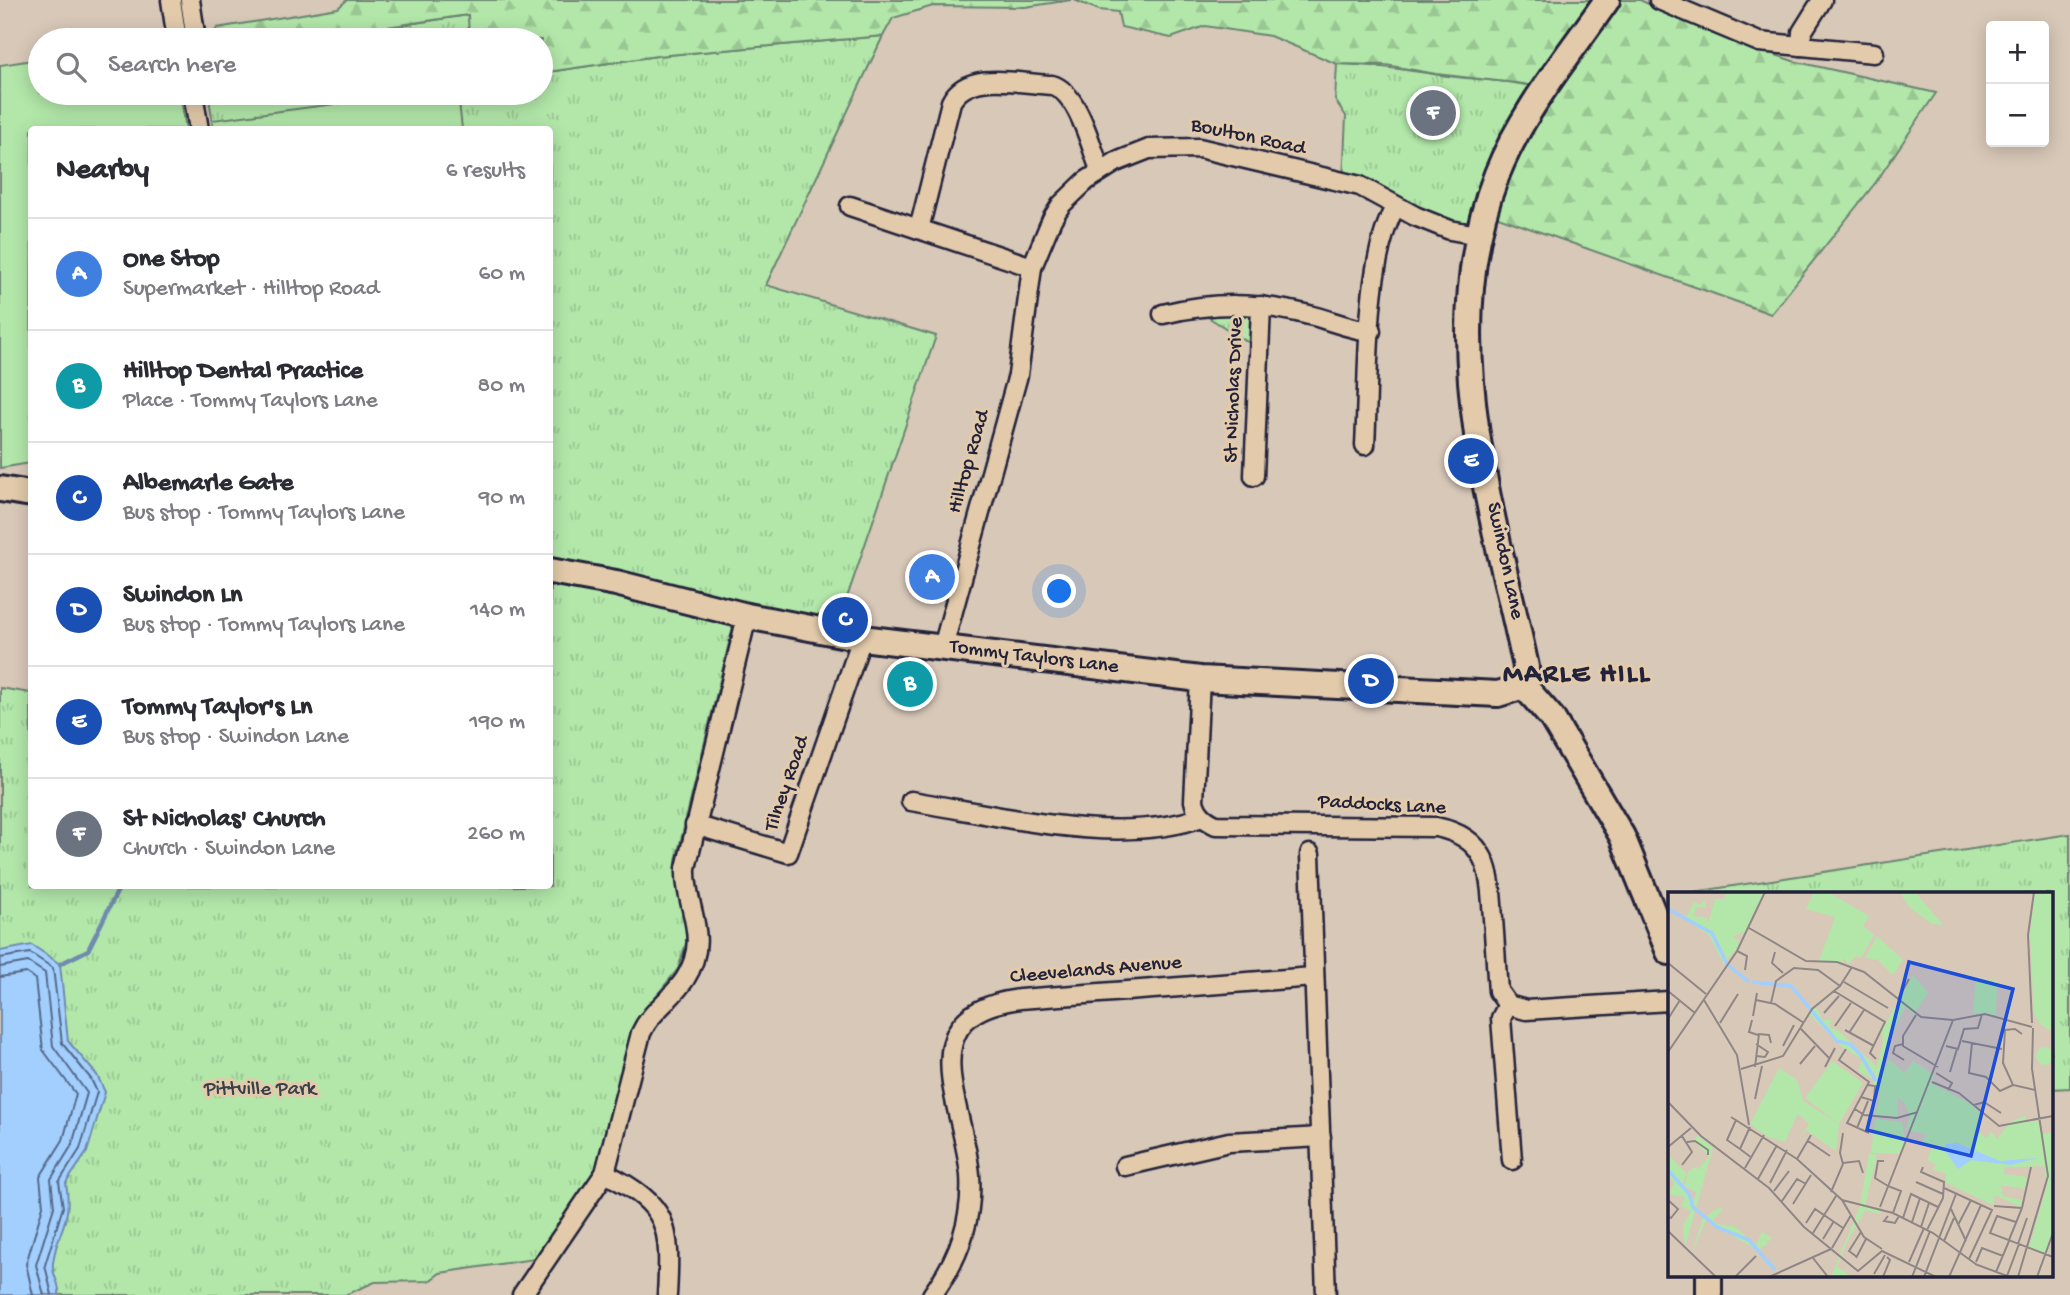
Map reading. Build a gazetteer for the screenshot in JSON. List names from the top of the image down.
{
  "streets": {
    "street": [
      "Boulton Road",
      "St Nicholas Drive",
      "Hilltop Road",
      "Swindon Lane",
      "Tommy Taylors Lane",
      "Tilney Road",
      "Paddocks Lane",
      "Cleevelands Avenue"
    ]
  },
  "crossings": [
    ["Boulton Road", "Hilltop Road"],
    ["Boulton Road", "Swindon Lane"],
    ["Hilltop Road", "Tommy Taylors Lane"],
    ["Swindon Lane", "Tommy Taylors Lane"],
    ["Tommy Taylors Lane", "Tilney Road"]
  ],
  "districts": ["MARLE HILL"],
  "parks": ["Pittville Park"],
  "page": {
    "map_buttons": ["+", "−"],
    "search": "Search here",
    "pins": [
      "F",
      "E",
      "A",
      "C",
      "D",
      "B"
    ],
    "heading": ["Nearby", "6 results"],
    "list": [
      {
        "mark": "A",
        "name": "One Stop",
        "note": "Supermarket · Hilltop Road",
        "value": "60 m"
      },
      {
        "mark": "B",
        "name": "Hilltop Dental Practice",
        "note": "Place · Tommy Taylors Lane",
        "value": "80 m"
      },
      {
        "mark": "C",
        "name": "Albemarle Gate",
        "note": "Bus stop · Tommy Taylors Lane",
        "value": "90 m"
      },
      {
        "mark": "D",
        "name": "Swindon Ln",
        "note": "Bus stop · Tommy Taylors Lane",
        "value": "140 m"
      },
      {
        "mark": "E",
        "name": "Tommy Taylor's Ln",
        "note": "Bus stop · Swindon Lane",
        "value": "190 m"
      },
      {
        "mark": "F",
        "name": "St Nicholas' Church",
        "note": "Church · Swindon Lane",
        "value": "260 m"
      }
    ]
  }
}
